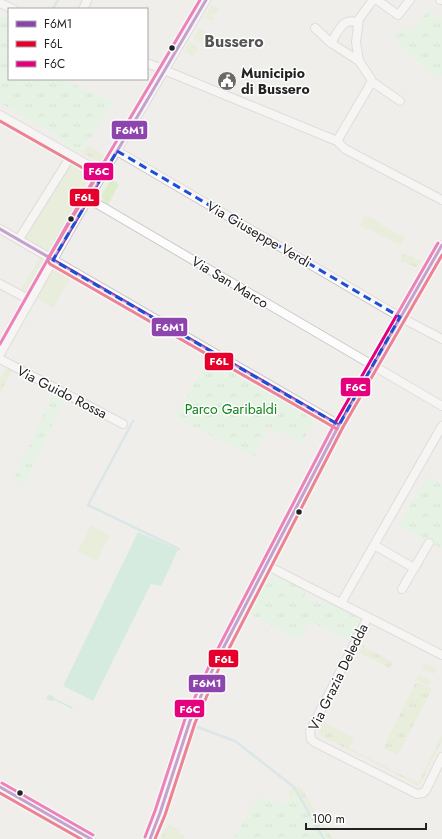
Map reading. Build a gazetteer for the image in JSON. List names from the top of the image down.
{
  "streets": {
    "street": [
      "Via Giuseppe Verdi",
      "Via San Marco",
      "Via Guido Rossa",
      "Via Grazia Deledda"
    ]
  },
  "districts": ["Bussero"],
  "parks": ["Parco Garibaldi"],
  "places": {
    "public building": ["Municipio di Bussero"]
  },
  "lines": ["transit line F6M1", "transit line F6C", "transit line F6L"],
  "legend": ["F6M1", "F6L", "F6C"],
  "scale_bar": "100 m"
}
